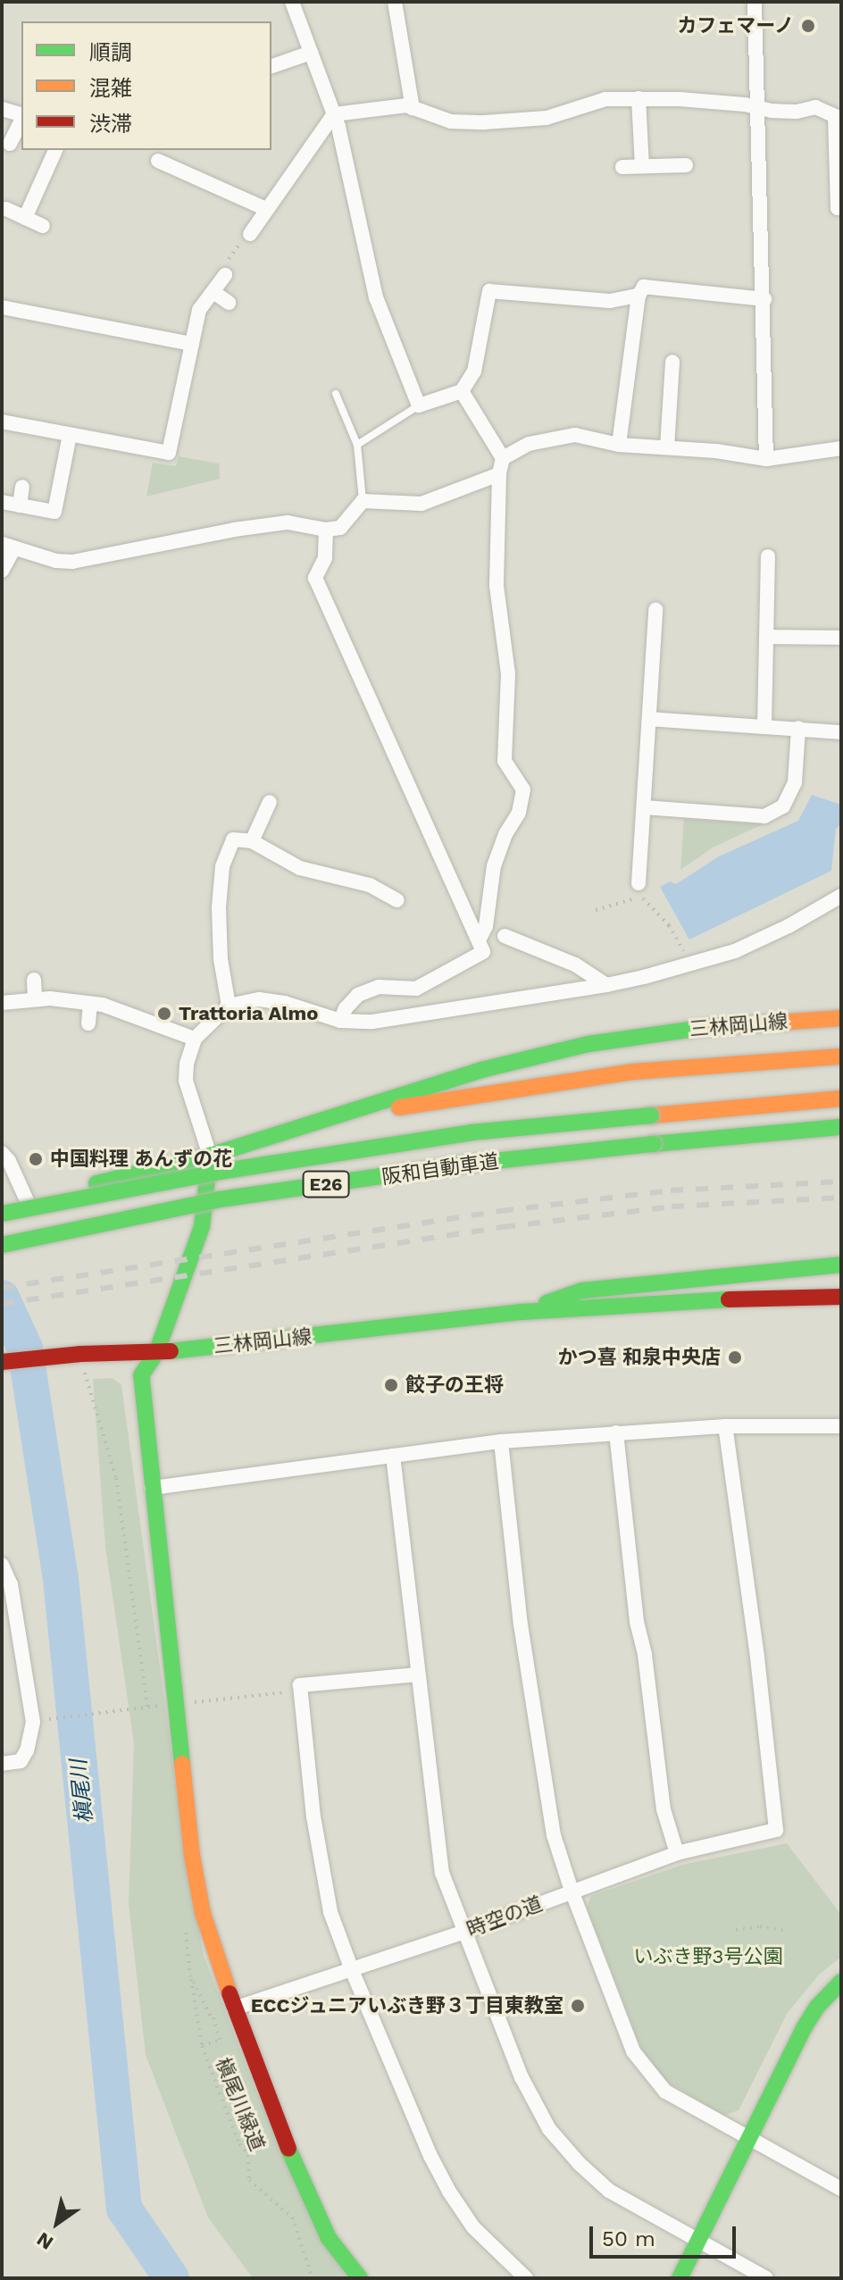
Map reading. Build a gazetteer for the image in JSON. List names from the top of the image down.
{
  "streets": {
    "main road": ["三林岡山線", "阪和自動車道", "E26"],
    "street": ["時空の道"],
    "path": ["槇尾川緑道"]
  },
  "crossings": [
    ["三林岡山線", "阪和自動車道"],
    ["時空の道", "槇尾川緑道"]
  ],
  "water": ["槇尾川"],
  "parks": ["いぶき野3号公園"],
  "places": [
    "カフェマーノ",
    "Trattoria Almo",
    "中国料理 あんずの花",
    "かつ喜 和泉中央店",
    "餃子の王将",
    "ECCジュニアいぶき野３丁目東教室"
  ],
  "legend": ["順調", "混雑", "渋滞"],
  "scale_bar": "50 m",
  "north": "bottom left"
}
